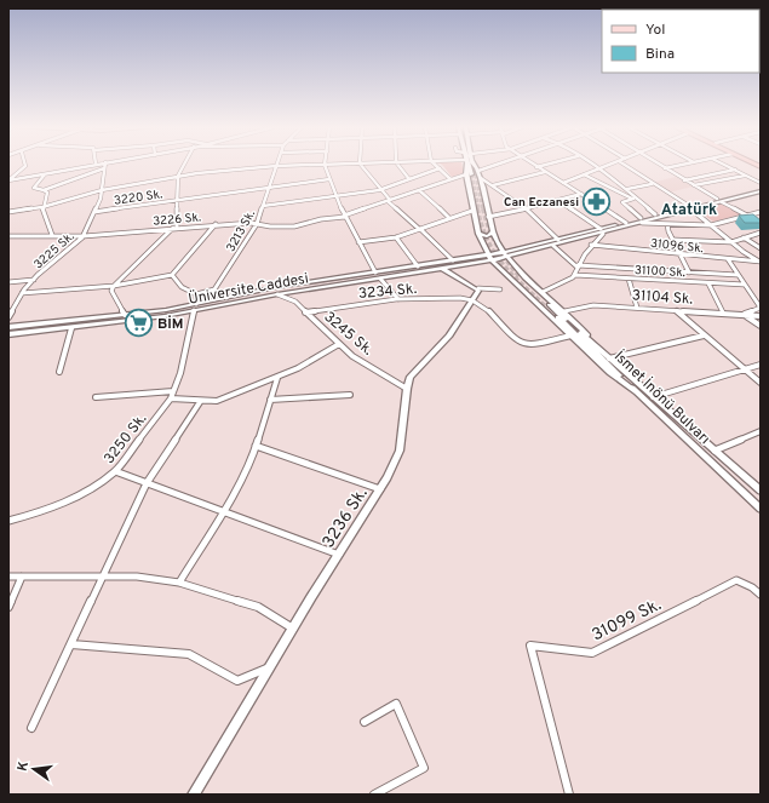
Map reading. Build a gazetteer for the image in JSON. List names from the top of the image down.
{
  "streets": {
    "main road": ["Üniversite Caddesi", "İsmet İnönü Bulvarı", "3236 Sk."],
    "street": [
      "3220 Sk.",
      "3226 Sk.",
      "3213 Sk.",
      "31096 Sk.",
      "3225 Sk.",
      "31100 Sk.",
      "3234 Sk.",
      "31104 Sk.",
      "3245 Sk.",
      "3250 Sk.",
      "31099 Sk."
    ]
  },
  "crossings": [
    ["3220 Sk.", "3213 Sk."],
    ["3220 Sk.", "3225 Sk."],
    ["3226 Sk.", "3213 Sk."],
    ["3226 Sk.", "3225 Sk."],
    ["Üniversite Caddesi", "3245 Sk."],
    ["Üniversite Caddesi", "3250 Sk."],
    ["3234 Sk.", "3245 Sk."],
    ["3234 Sk.", "3236 Sk."],
    ["3245 Sk.", "3236 Sk."]
  ],
  "districts": ["Atatürk"],
  "places": {
    "pharmacy": ["Can Eczanesi"],
    "supermarket": ["BİM"]
  },
  "legend": ["Yol", "Bina"],
  "north": "left"
}
